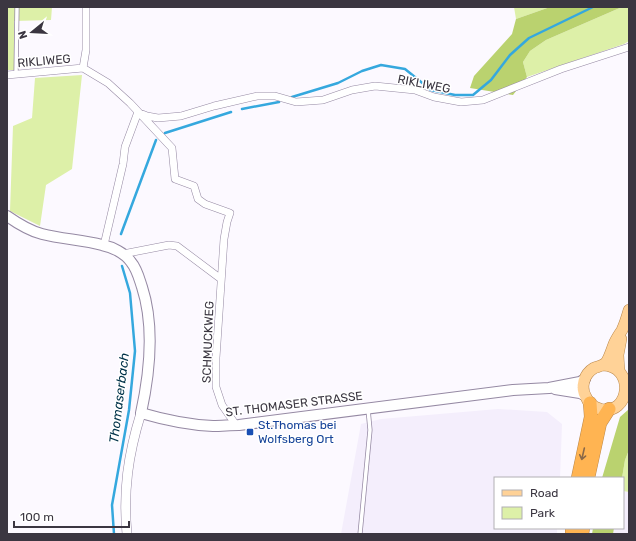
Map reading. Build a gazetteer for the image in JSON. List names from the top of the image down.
{
  "streets": {
    "main road": ["ST. THOMASER STRASSE"],
    "street": ["RIKLIWEG", "SCHMUCKWEG"]
  },
  "crossings": [
    ["RIKLIWEG", "SCHMUCKWEG"],
    ["SCHMUCKWEG", "ST. THOMASER STRASSE"]
  ],
  "water": ["Thomaserbach"],
  "places": {
    "transit": ["St.Thomas bei Wolfsberg Ort"]
  },
  "legend": ["Road", "Park"],
  "scale_bar": "100 m",
  "north": "left"
}
